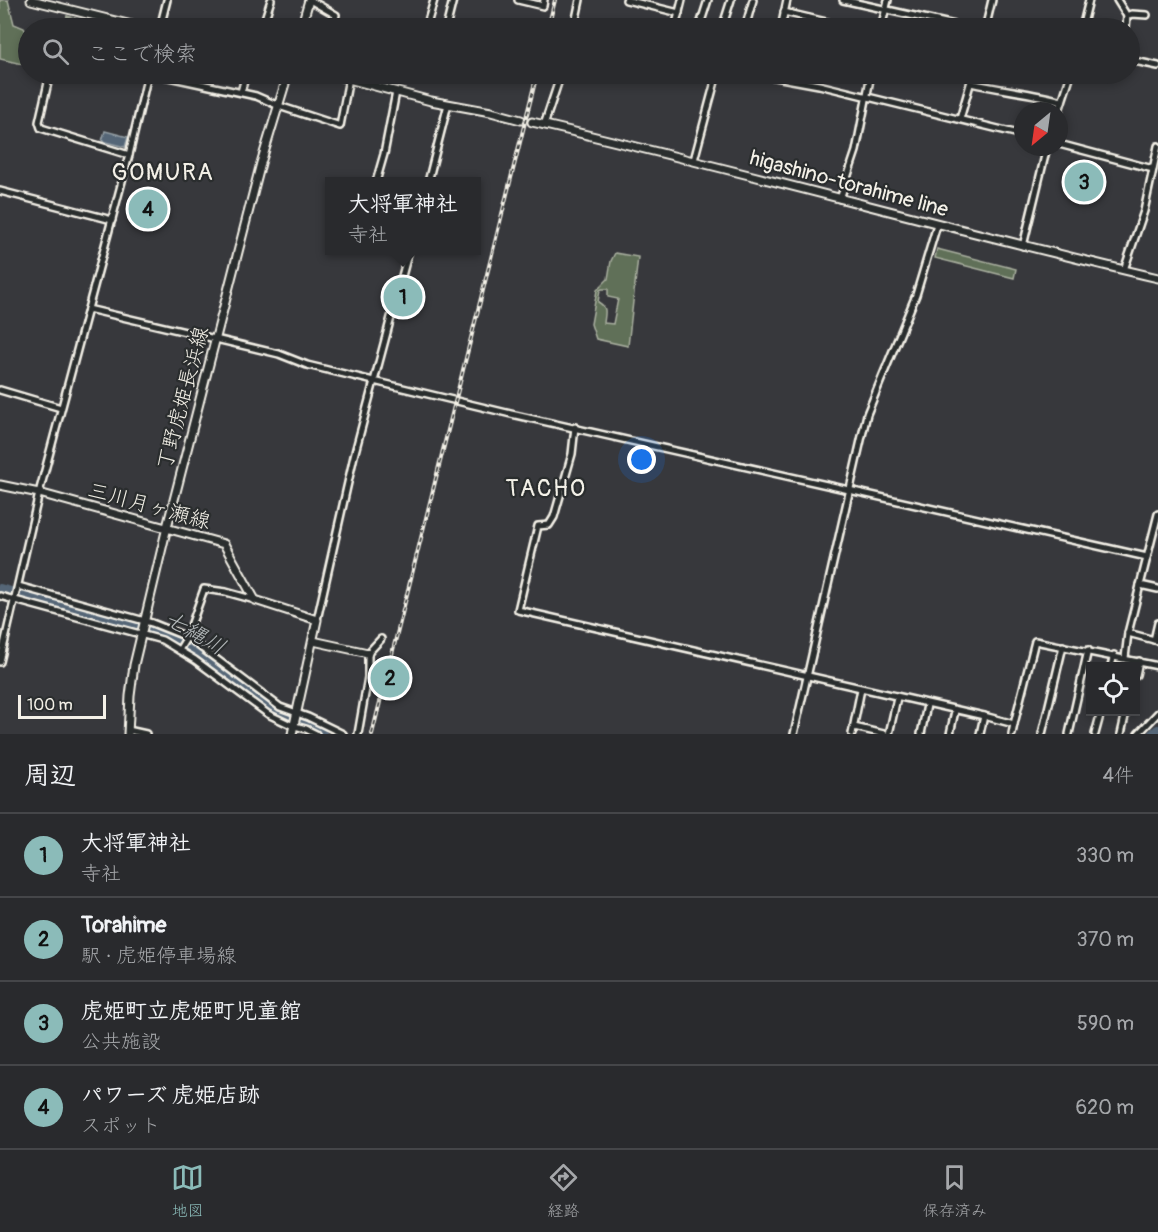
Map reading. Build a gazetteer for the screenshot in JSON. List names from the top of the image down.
{
  "streets": {
    "main road": ["higashino-torahime line", "丁野虎姫長浜線", "三川月ヶ瀬線"]
  },
  "crossings": [
    ["丁野虎姫長浜線", "三川月ヶ瀬線"]
  ],
  "districts": ["GOMURA", "TACHO"],
  "water": ["七縄川"],
  "scale_bar": "100 m",
  "north": "bottom left",
  "page": {
    "search": "ここで検索",
    "pins": [
      "3",
      "4",
      "1",
      "2"
    ],
    "popup": ["大将軍神社", "寺社"],
    "scale": "100 m",
    "heading": ["周辺", "4件"],
    "list": [
      {
        "mark": "1",
        "name": "大将軍神社",
        "note": "寺社",
        "value": "330 m"
      },
      {
        "mark": "2",
        "name": "Torahime",
        "note": "駅 · 虎姫停車場線",
        "value": "370 m"
      },
      {
        "mark": "3",
        "name": "虎姫町立虎姫町児童館",
        "note": "公共施設",
        "value": "590 m"
      },
      {
        "mark": "4",
        "name": "パワーズ 虎姫店跡",
        "note": "スポット",
        "value": "620 m"
      }
    ],
    "nav": ["地図", "経路", "保存済み"]
  }
}
